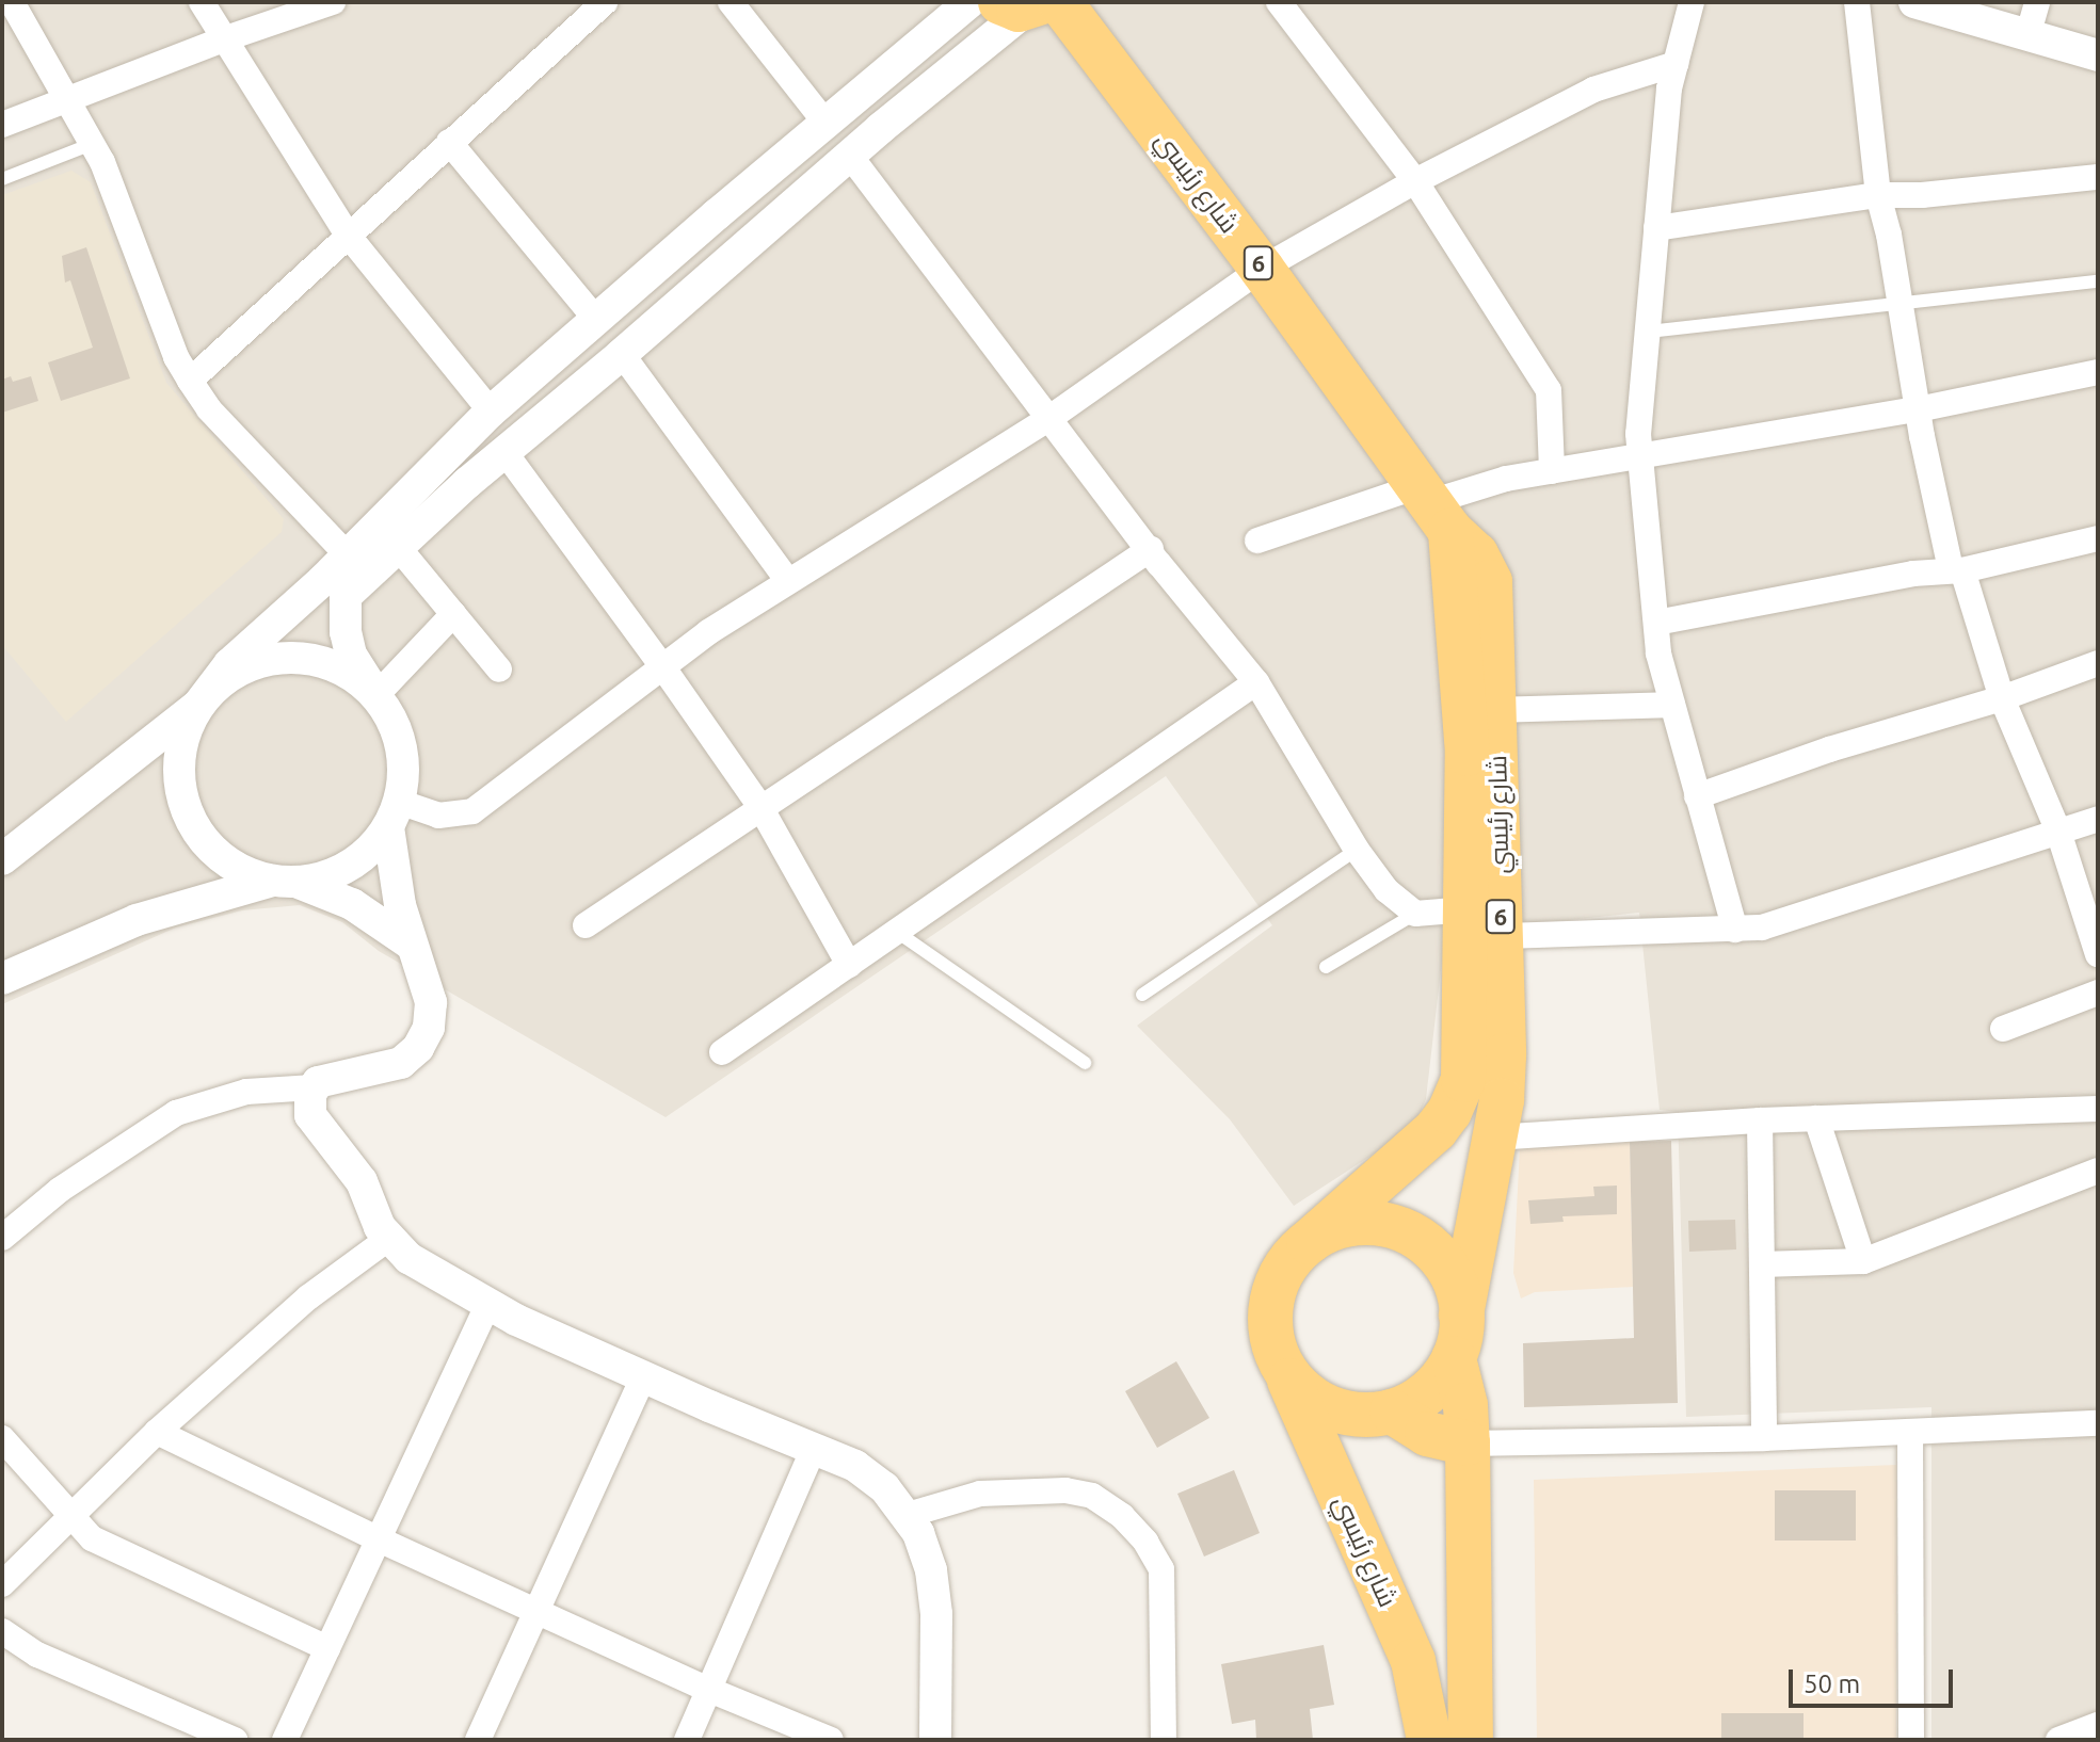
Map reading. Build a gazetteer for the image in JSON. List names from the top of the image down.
{
  "streets": {
    "highway": ["شارع رئيسي", "6"]
  },
  "scale_bar": "50 m"
}
